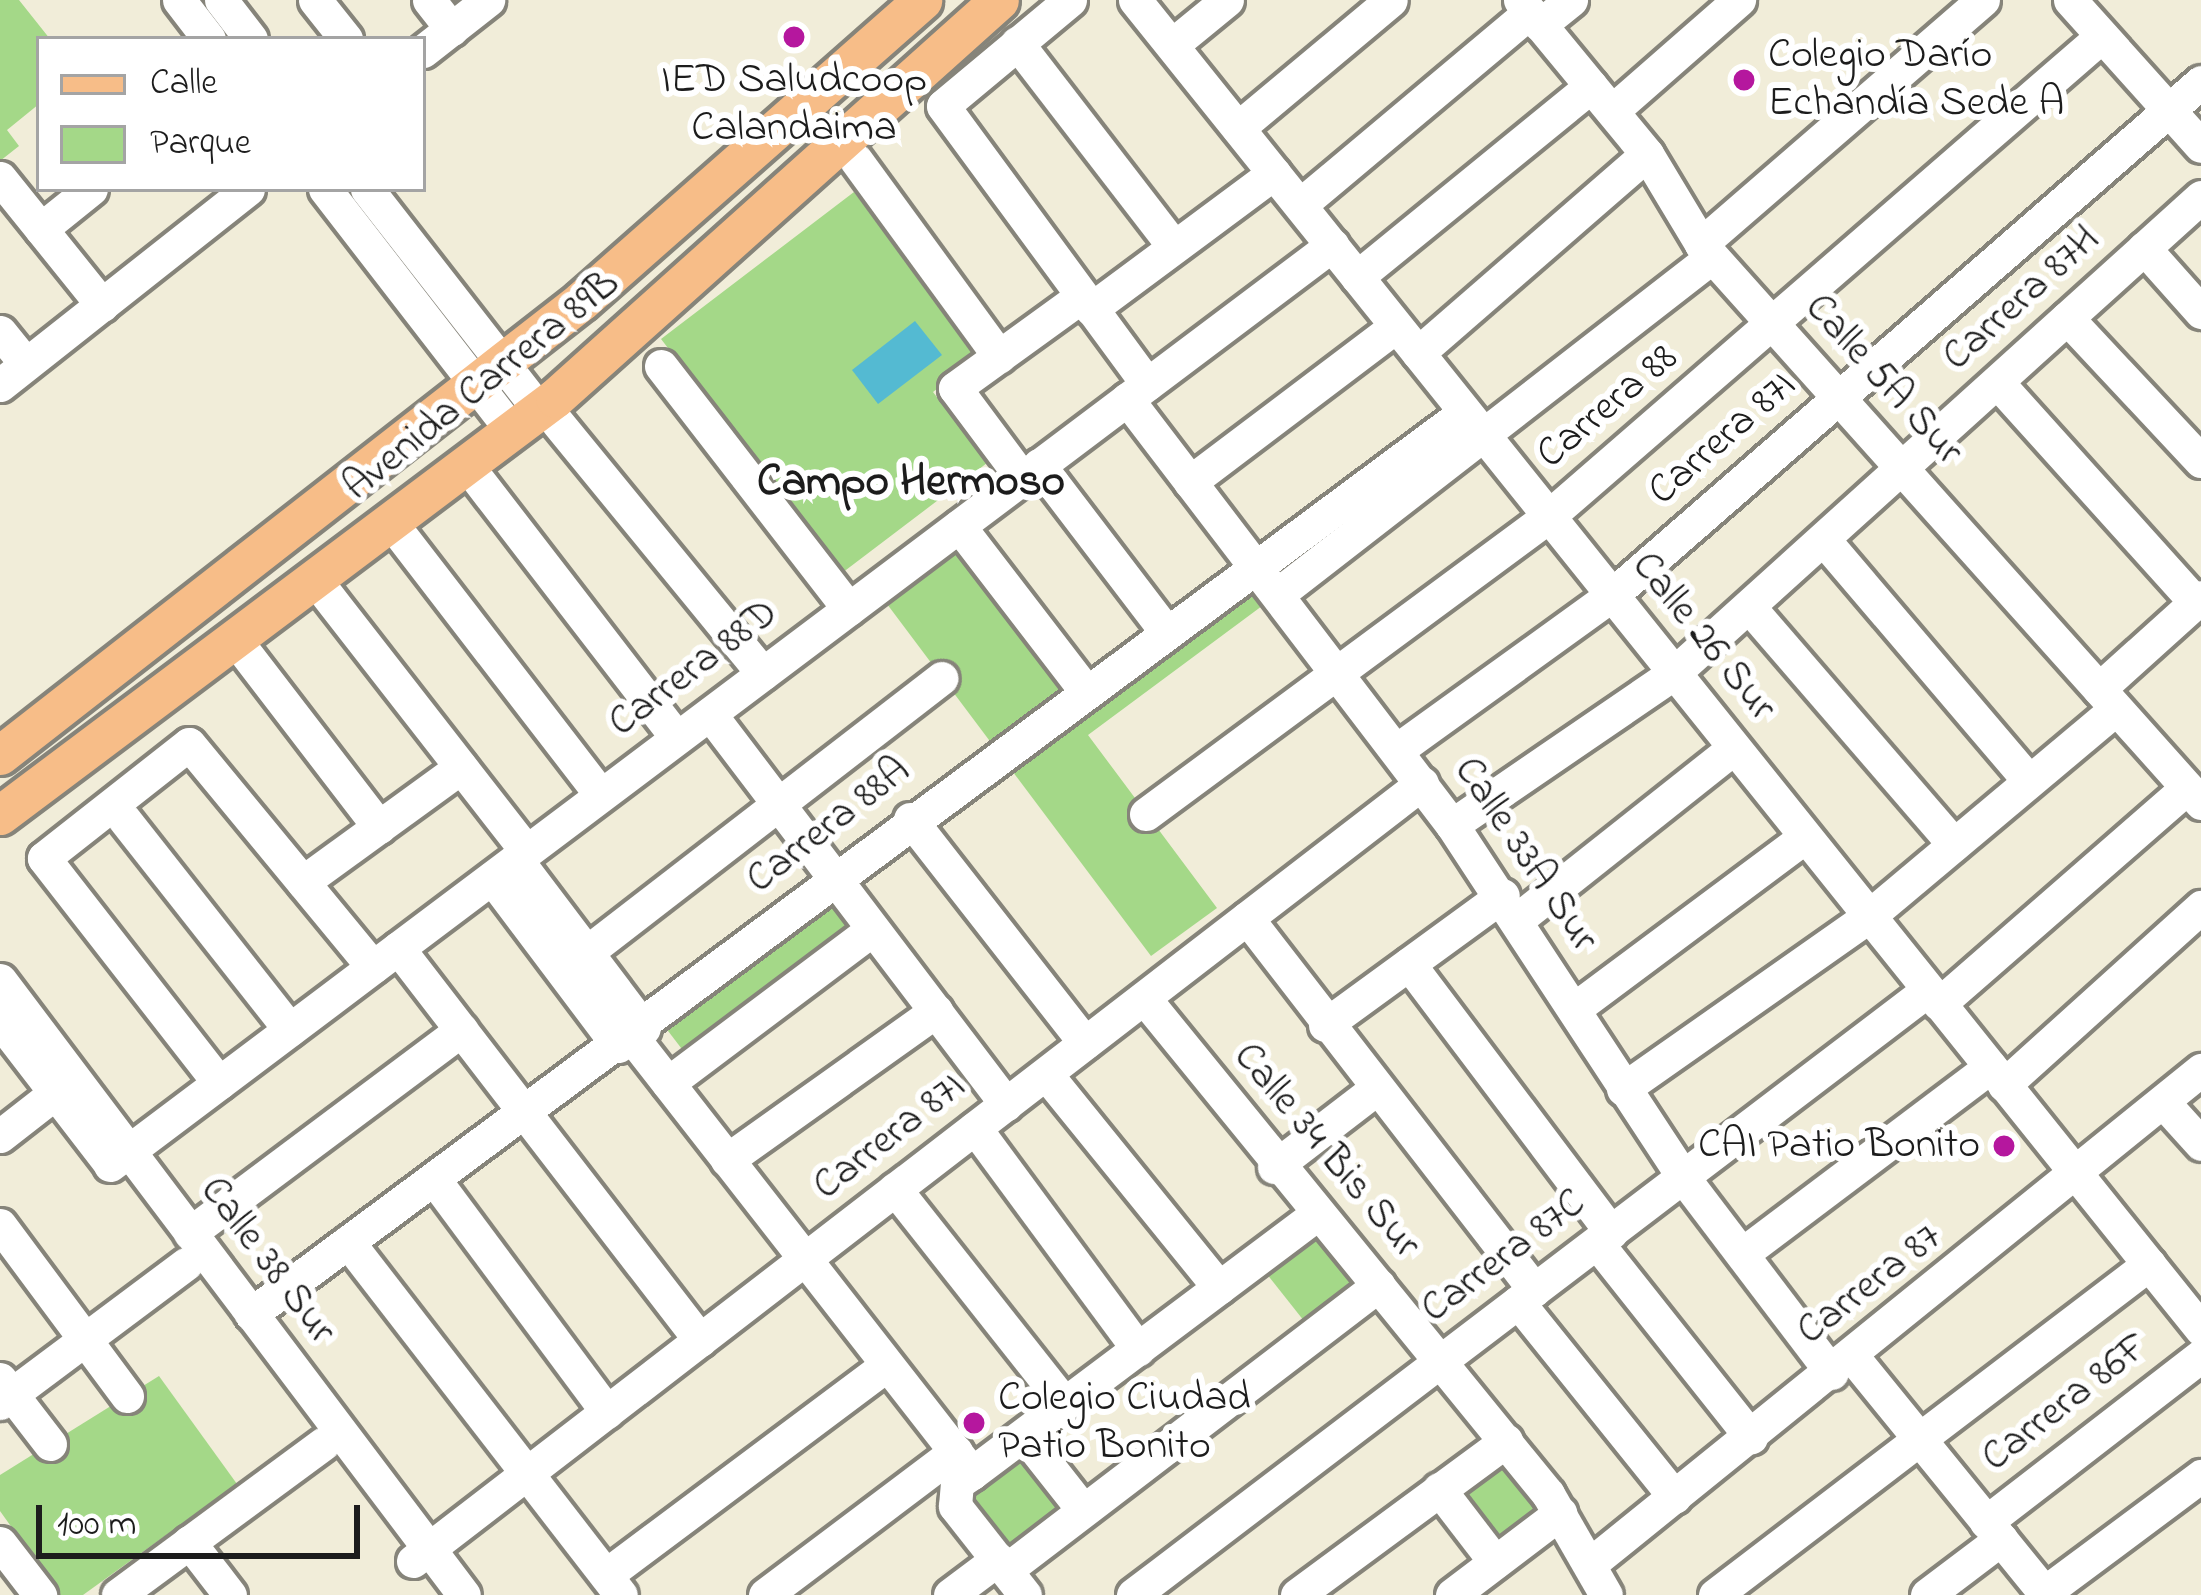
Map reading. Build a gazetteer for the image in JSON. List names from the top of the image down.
{
  "streets": {
    "main road": ["Avenida Carrera 89B"],
    "street": [
      "Carrera 87H",
      "Calle 5A Sur",
      "Carrera 88",
      "Carrera 87I",
      "Calle 26 Sur",
      "Carrera 88D",
      "Carrera 88A",
      "Calle 33A Sur",
      "Calle 34 Bis Sur",
      "Carrera 87C",
      "Calle 38 Sur",
      "Carrera 87",
      "Carrera 86F"
    ]
  },
  "crossings": [
    ["Carrera 87H", "Calle 5A Sur"],
    ["Carrera 87H", "Calle 26 Sur"],
    ["Carrera 87H", "Calle 33A Sur"],
    ["Calle 5A Sur", "Carrera 88"],
    ["Calle 5A Sur", "Carrera 87I"],
    ["Calle 5A Sur", "Carrera 87C"],
    ["Carrera 88", "Calle 26 Sur"],
    ["Carrera 88", "Calle 33A Sur"],
    ["Carrera 87I", "Calle 26 Sur"],
    ["Carrera 87I", "Calle 33A Sur"],
    ["Carrera 87I", "Calle 34 Bis Sur"],
    ["Carrera 87I", "Calle 38 Sur"],
    ["Calle 26 Sur", "Carrera 88D"],
    ["Calle 26 Sur", "Carrera 88A"],
    ["Calle 26 Sur", "Carrera 87C"],
    ["Calle 26 Sur", "Carrera 87"],
    ["Carrera 88D", "Calle 33A Sur"],
    ["Carrera 88D", "Calle 38 Sur"],
    ["Carrera 88A", "Calle 33A Sur"],
    ["Carrera 88A", "Calle 38 Sur"],
    ["Calle 33A Sur", "Carrera 87C"],
    ["Calle 33A Sur", "Carrera 87"],
    ["Calle 33A Sur", "Carrera 86F"],
    ["Calle 34 Bis Sur", "Carrera 87C"],
    ["Calle 34 Bis Sur", "Carrera 87"]
  ],
  "districts": ["Campo Hermoso"],
  "places": [
    "IED Saludcoop Calandaima",
    "Colegio Darío Echandía Sede A",
    "CAI Patio Bonito",
    "Colegio Ciudad Patio Bonito"
  ],
  "legend": ["Calle", "Parque"],
  "scale_bar": "100 m"
}
